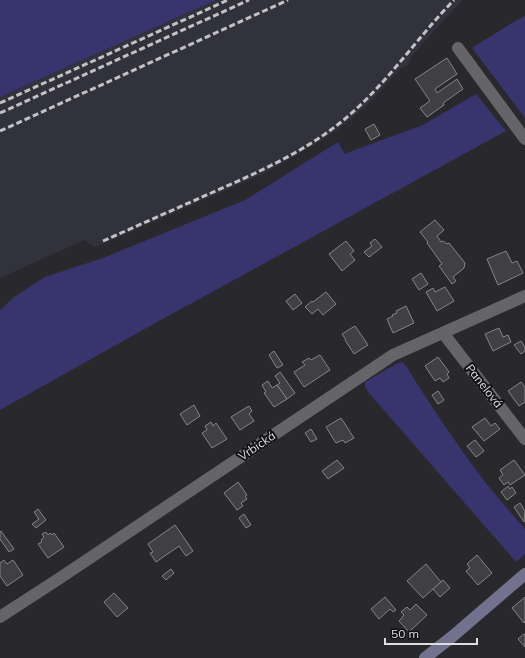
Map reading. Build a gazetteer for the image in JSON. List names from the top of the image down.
{
  "streets": {
    "street": ["Panelová", "Vrbická"]
  },
  "crossings": [
    ["Panelová", "Vrbická"]
  ],
  "scale_bar": "50 m"
}
